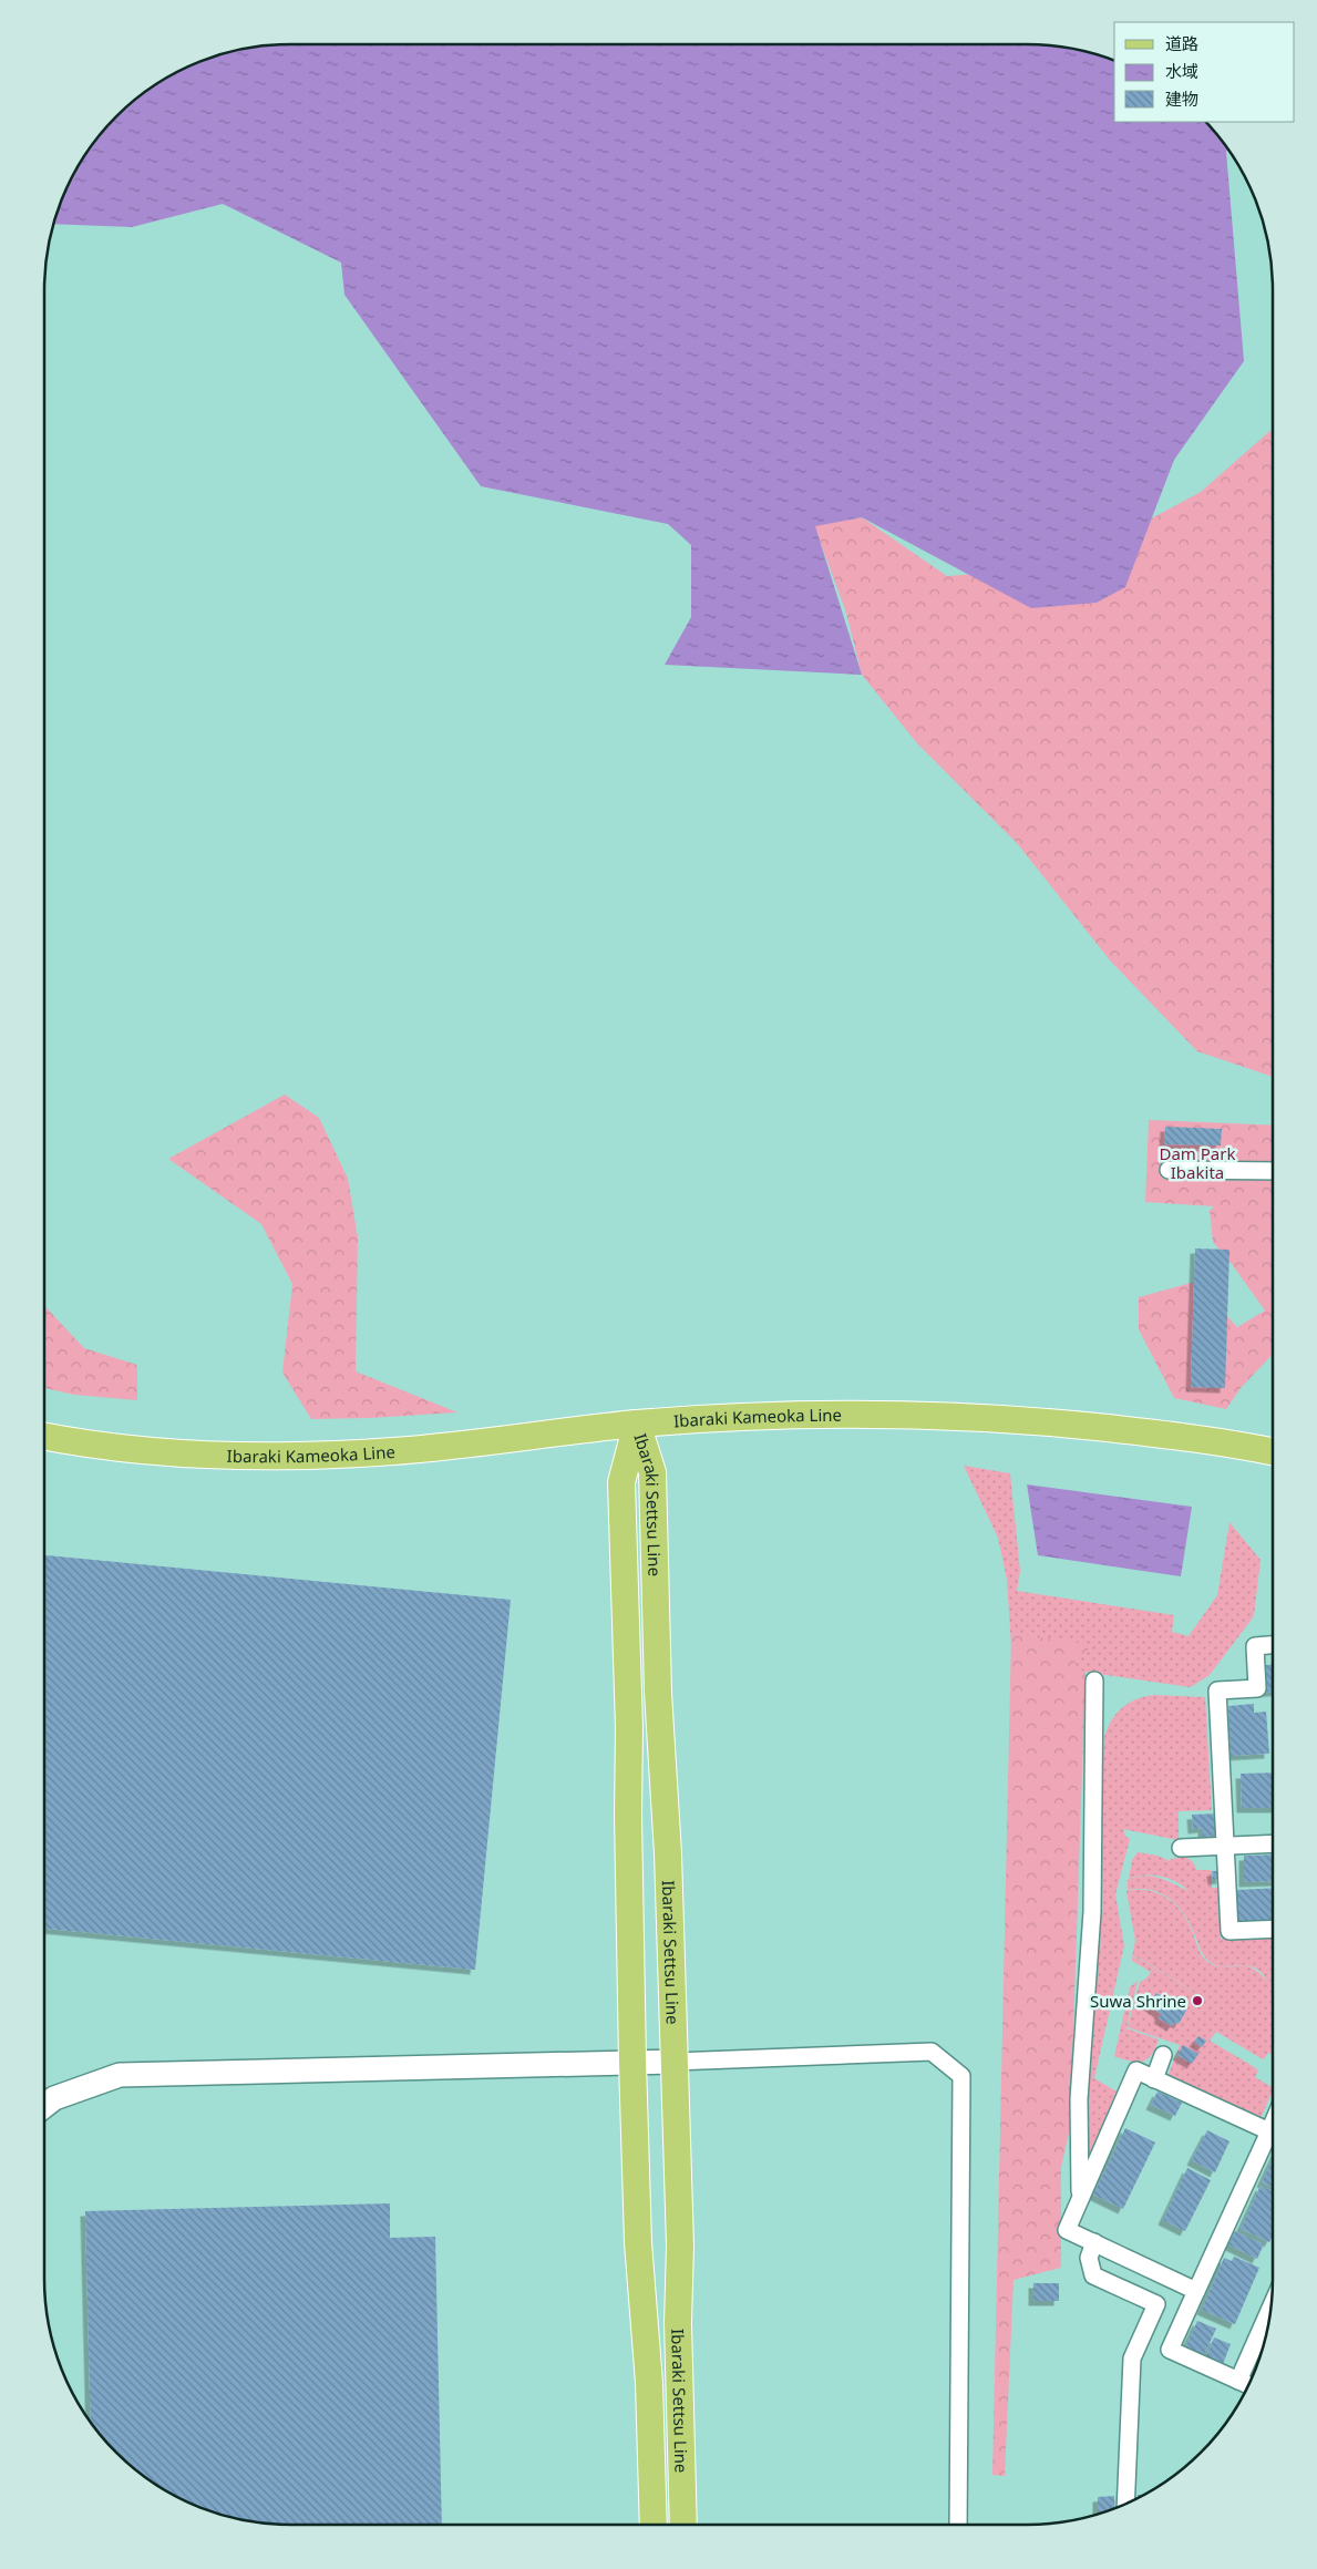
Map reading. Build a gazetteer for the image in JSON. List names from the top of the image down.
{
  "streets": {
    "main road": ["Ibaraki Kameoka Line", "Ibaraki Settsu Line"]
  },
  "crossings": [
    ["Ibaraki Kameoka Line", "Ibaraki Settsu Line"]
  ],
  "parks": ["Dam Park Ibakita"],
  "places": ["Suwa Shrine"],
  "legend": ["道路", "水域", "建物"]
}
